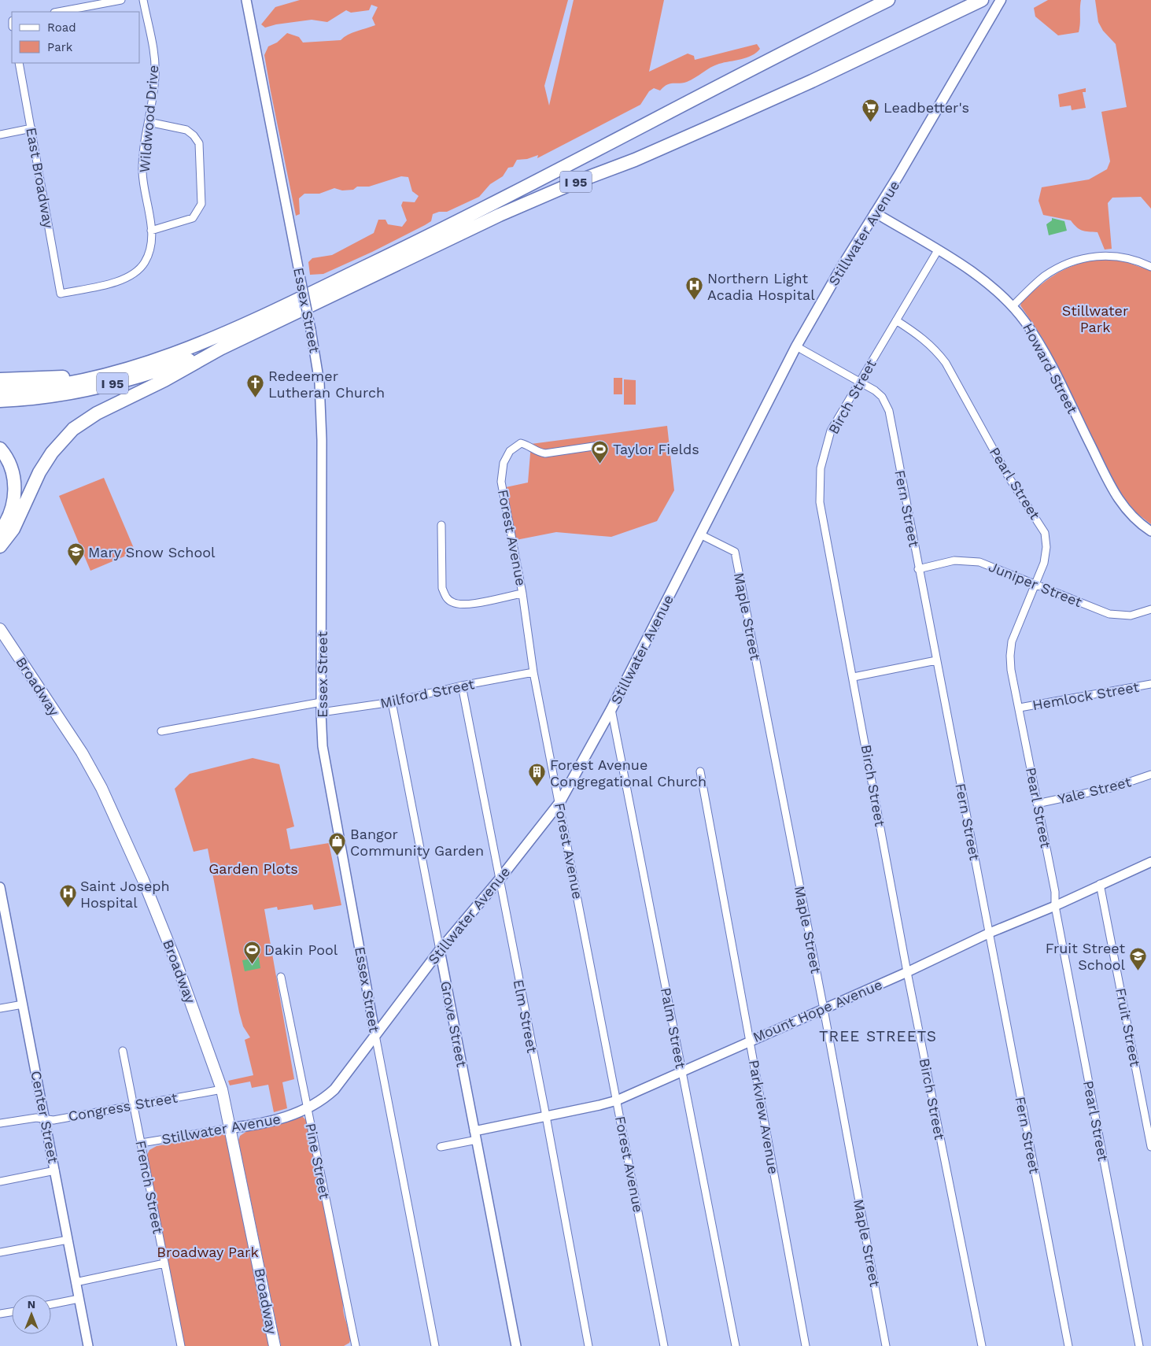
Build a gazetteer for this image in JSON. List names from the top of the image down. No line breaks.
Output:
{"streets":{"highway":["I 95"],"main road":["Stillwater Avenue","Broadway"],"street":["Wildwood Drive","East Broadway","Essex Street","Howard Street","Birch Street","Pearl Street","Fern Street","Forest Avenue","Juniper Street","Maple Street","Milford Street","Hemlock Street","Yale Street","Mount Hope Avenue","Elm Street","Grove Street","Fruit Street","Palm Street","Congress Street","Center Street","Parkview Avenue","Pine Street","French Street"]},"crossings":[["Wildwood Drive","East Broadway"],["Stillwater Avenue","Essex Street"],["Stillwater Avenue","Howard Street"],["Stillwater Avenue","Fern Street"],["Stillwater Avenue","Forest Avenue"],["Stillwater Avenue","Maple Street"],["Stillwater Avenue","Broadway"],["Stillwater Avenue","Elm Street"],["Stillwater Avenue","Grove Street"],["Stillwater Avenue","Palm Street"],["Stillwater Avenue","Pine Street"],["Stillwater Avenue","French Street"],["Essex Street","Milford Street"],["Howard Street","Birch Street"],["Birch Street","Pearl Street"],["Birch Street","Fern Street"],["Birch Street","Mount Hope Avenue"],["Pearl Street","Juniper Street"],["Pearl Street","Hemlock Street"],["Pearl Street","Yale Street"],["Pearl Street","Mount Hope Avenue"],["Fern Street","Juniper Street"],["Fern Street","Mount Hope Avenue"],["Forest Avenue","Milford Street"],["Forest Avenue","Mount Hope Avenue"],["Maple Street","Mount Hope Avenue"],["Broadway","Congress Street"],["Milford Street","Elm Street"],["Milford Street","Grove Street"],["Mount Hope Avenue","Elm Street"],["Mount Hope Avenue","Grove Street"],["Mount Hope Avenue","Fruit Street"],["Mount Hope Avenue","Palm Street"],["Mount Hope Avenue","Parkview Avenue"],["Congress Street","Center Street"],["Congress Street","French Street"]],"districts":["TREE STREETS"],"parks":["Stillwater Park","Garden Plots","Broadway Park"],"places":{"supermarket":["Leadbetter's"],"hospital":["Northern Light Acadia Hospital","Saint Joseph Hospital"],"church":["Redeemer Lutheran Church"],"sports":["Taylor Fields","Dakin Pool"],"school or university":["Mary Snow School","Fruit Street School"],"building":["Forest Avenue Congregational Church"],"shop":["Bangor Community Garden"]},"legend":["Road","Park"],"north":"top"}
